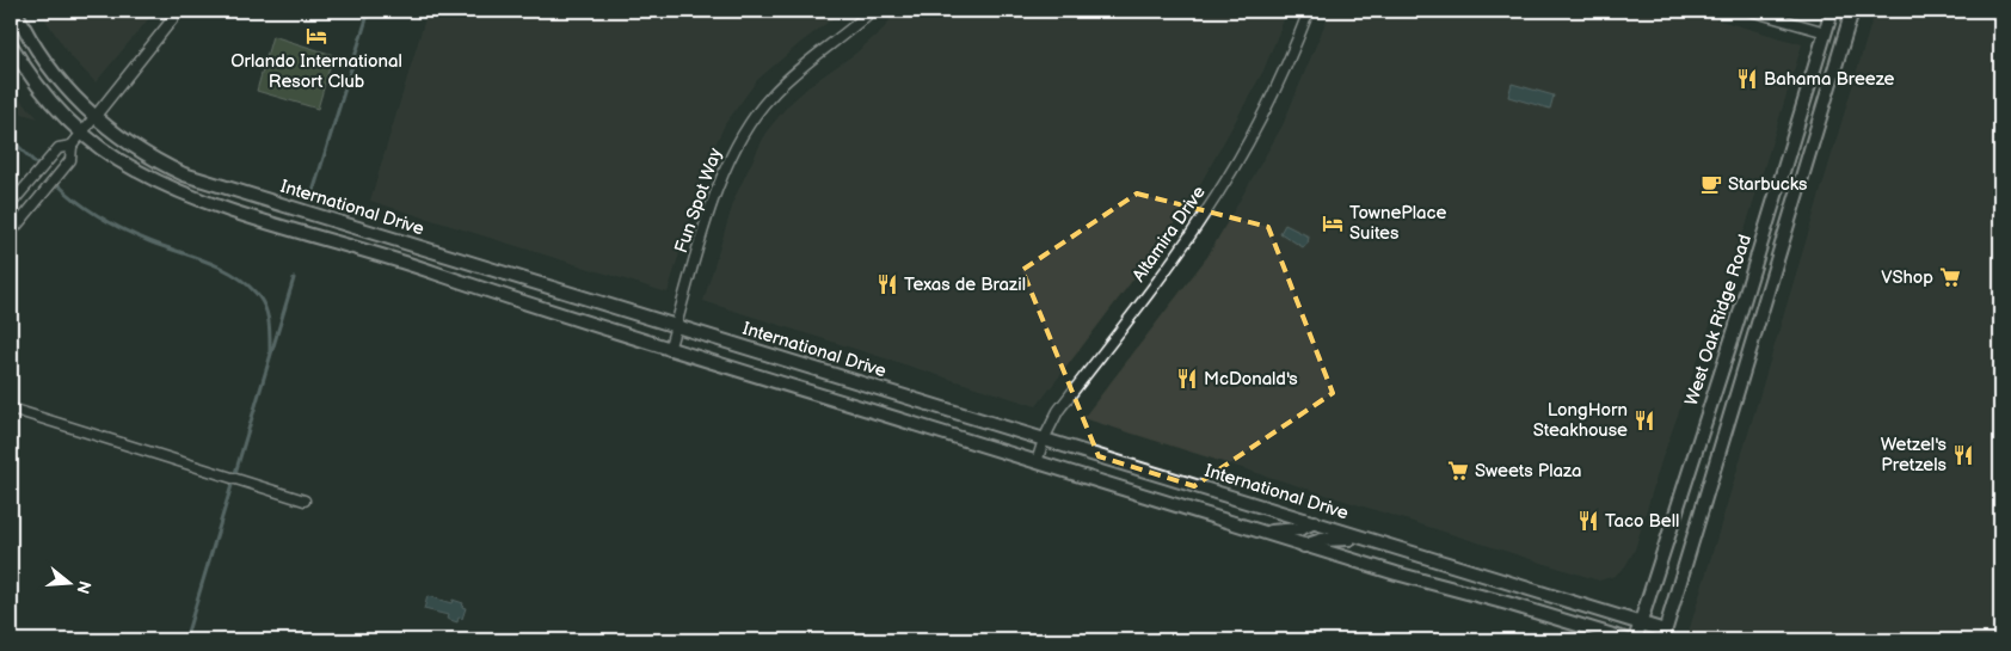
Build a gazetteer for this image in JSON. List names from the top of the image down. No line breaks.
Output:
{"streets":{"street":["Fun Spot Way","International Drive","Altamira Drive","West Oak Ridge Road"]},"crossings":[["Fun Spot Way","International Drive"],["International Drive","Altamira Drive"],["International Drive","West Oak Ridge Road"]],"places":{"hotel":["Orlando International Resort Club","TownePlace Suites"],"restaurant":["Bahama Breeze","Texas de Brazil","McDonald's","LongHorn Steakhouse","Wetzel's Pretzels","Taco Bell"],"cafe":["Starbucks"],"supermarket":["VShop","Sweets Plaza"]},"north":"right"}
